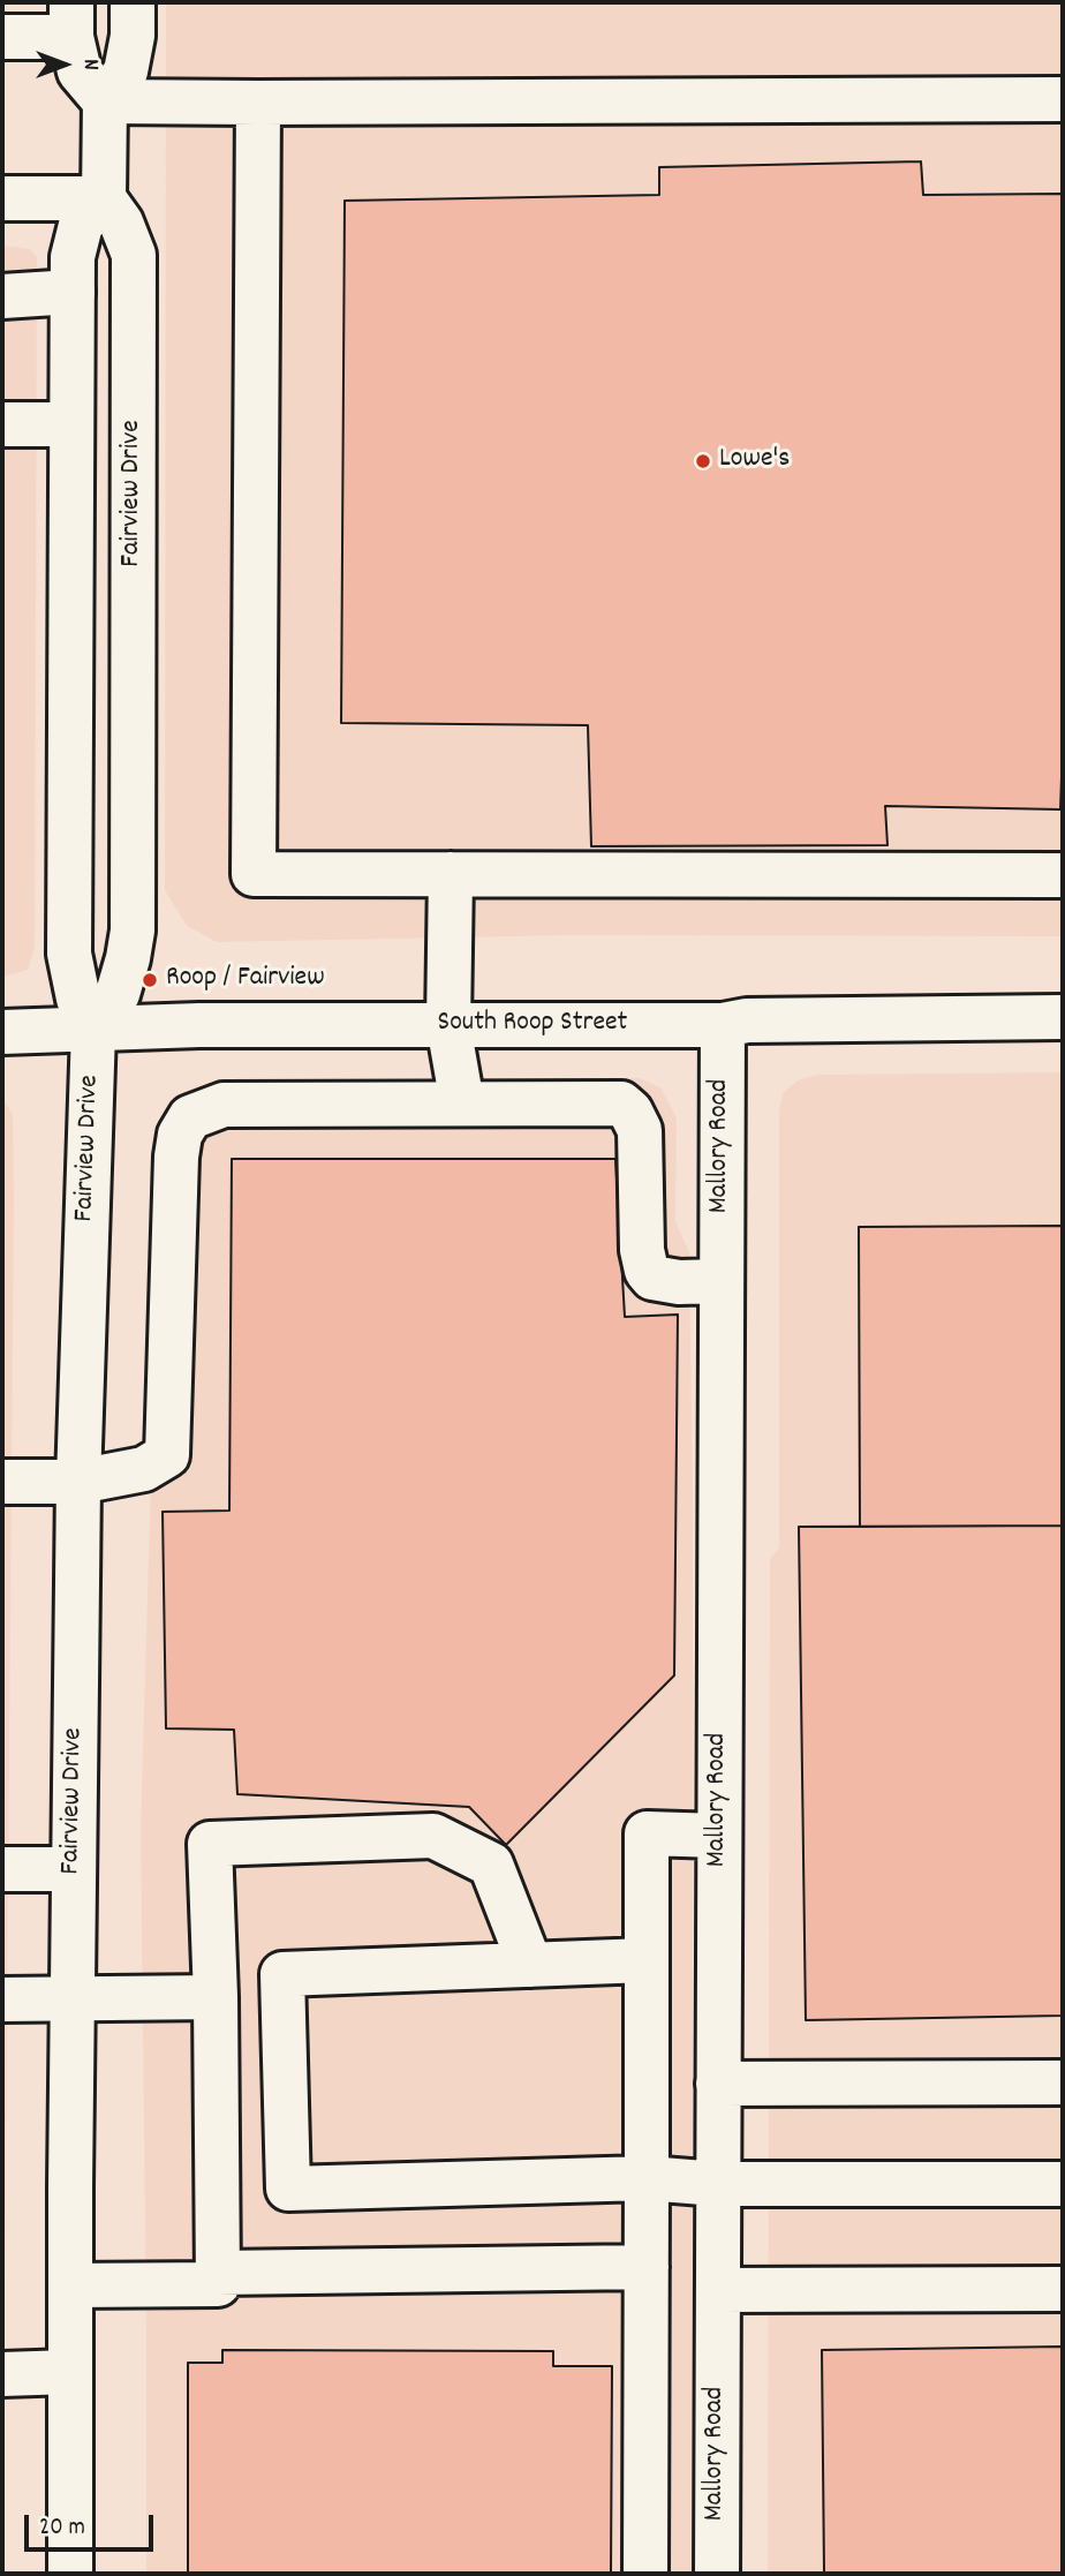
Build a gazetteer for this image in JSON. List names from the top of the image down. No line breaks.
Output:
{"streets":{"main road":["Fairview Drive","South Roop Street","Mallory Road"]},"crossings":[["Fairview Drive","South Roop Street"],["South Roop Street","Mallory Road"]],"places":["Lowe's","Roop / Fairview"],"scale_bar":"20 m","north":"right"}
